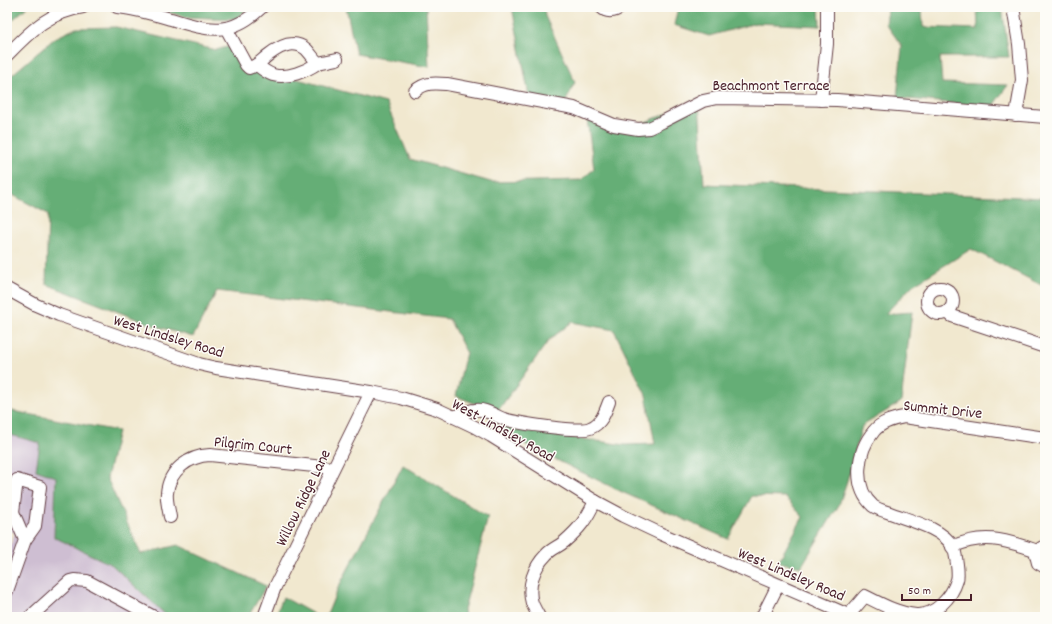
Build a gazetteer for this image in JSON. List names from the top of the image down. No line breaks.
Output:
{"streets":{"street":["Beachmont Terrace","West Lindsley Road","Summit Drive","Pilgrim Court","Willow Ridge Lane"]},"crossings":[["West Lindsley Road","Willow Ridge Lane"],["Pilgrim Court","Willow Ridge Lane"]],"scale_bar":"50 m"}
